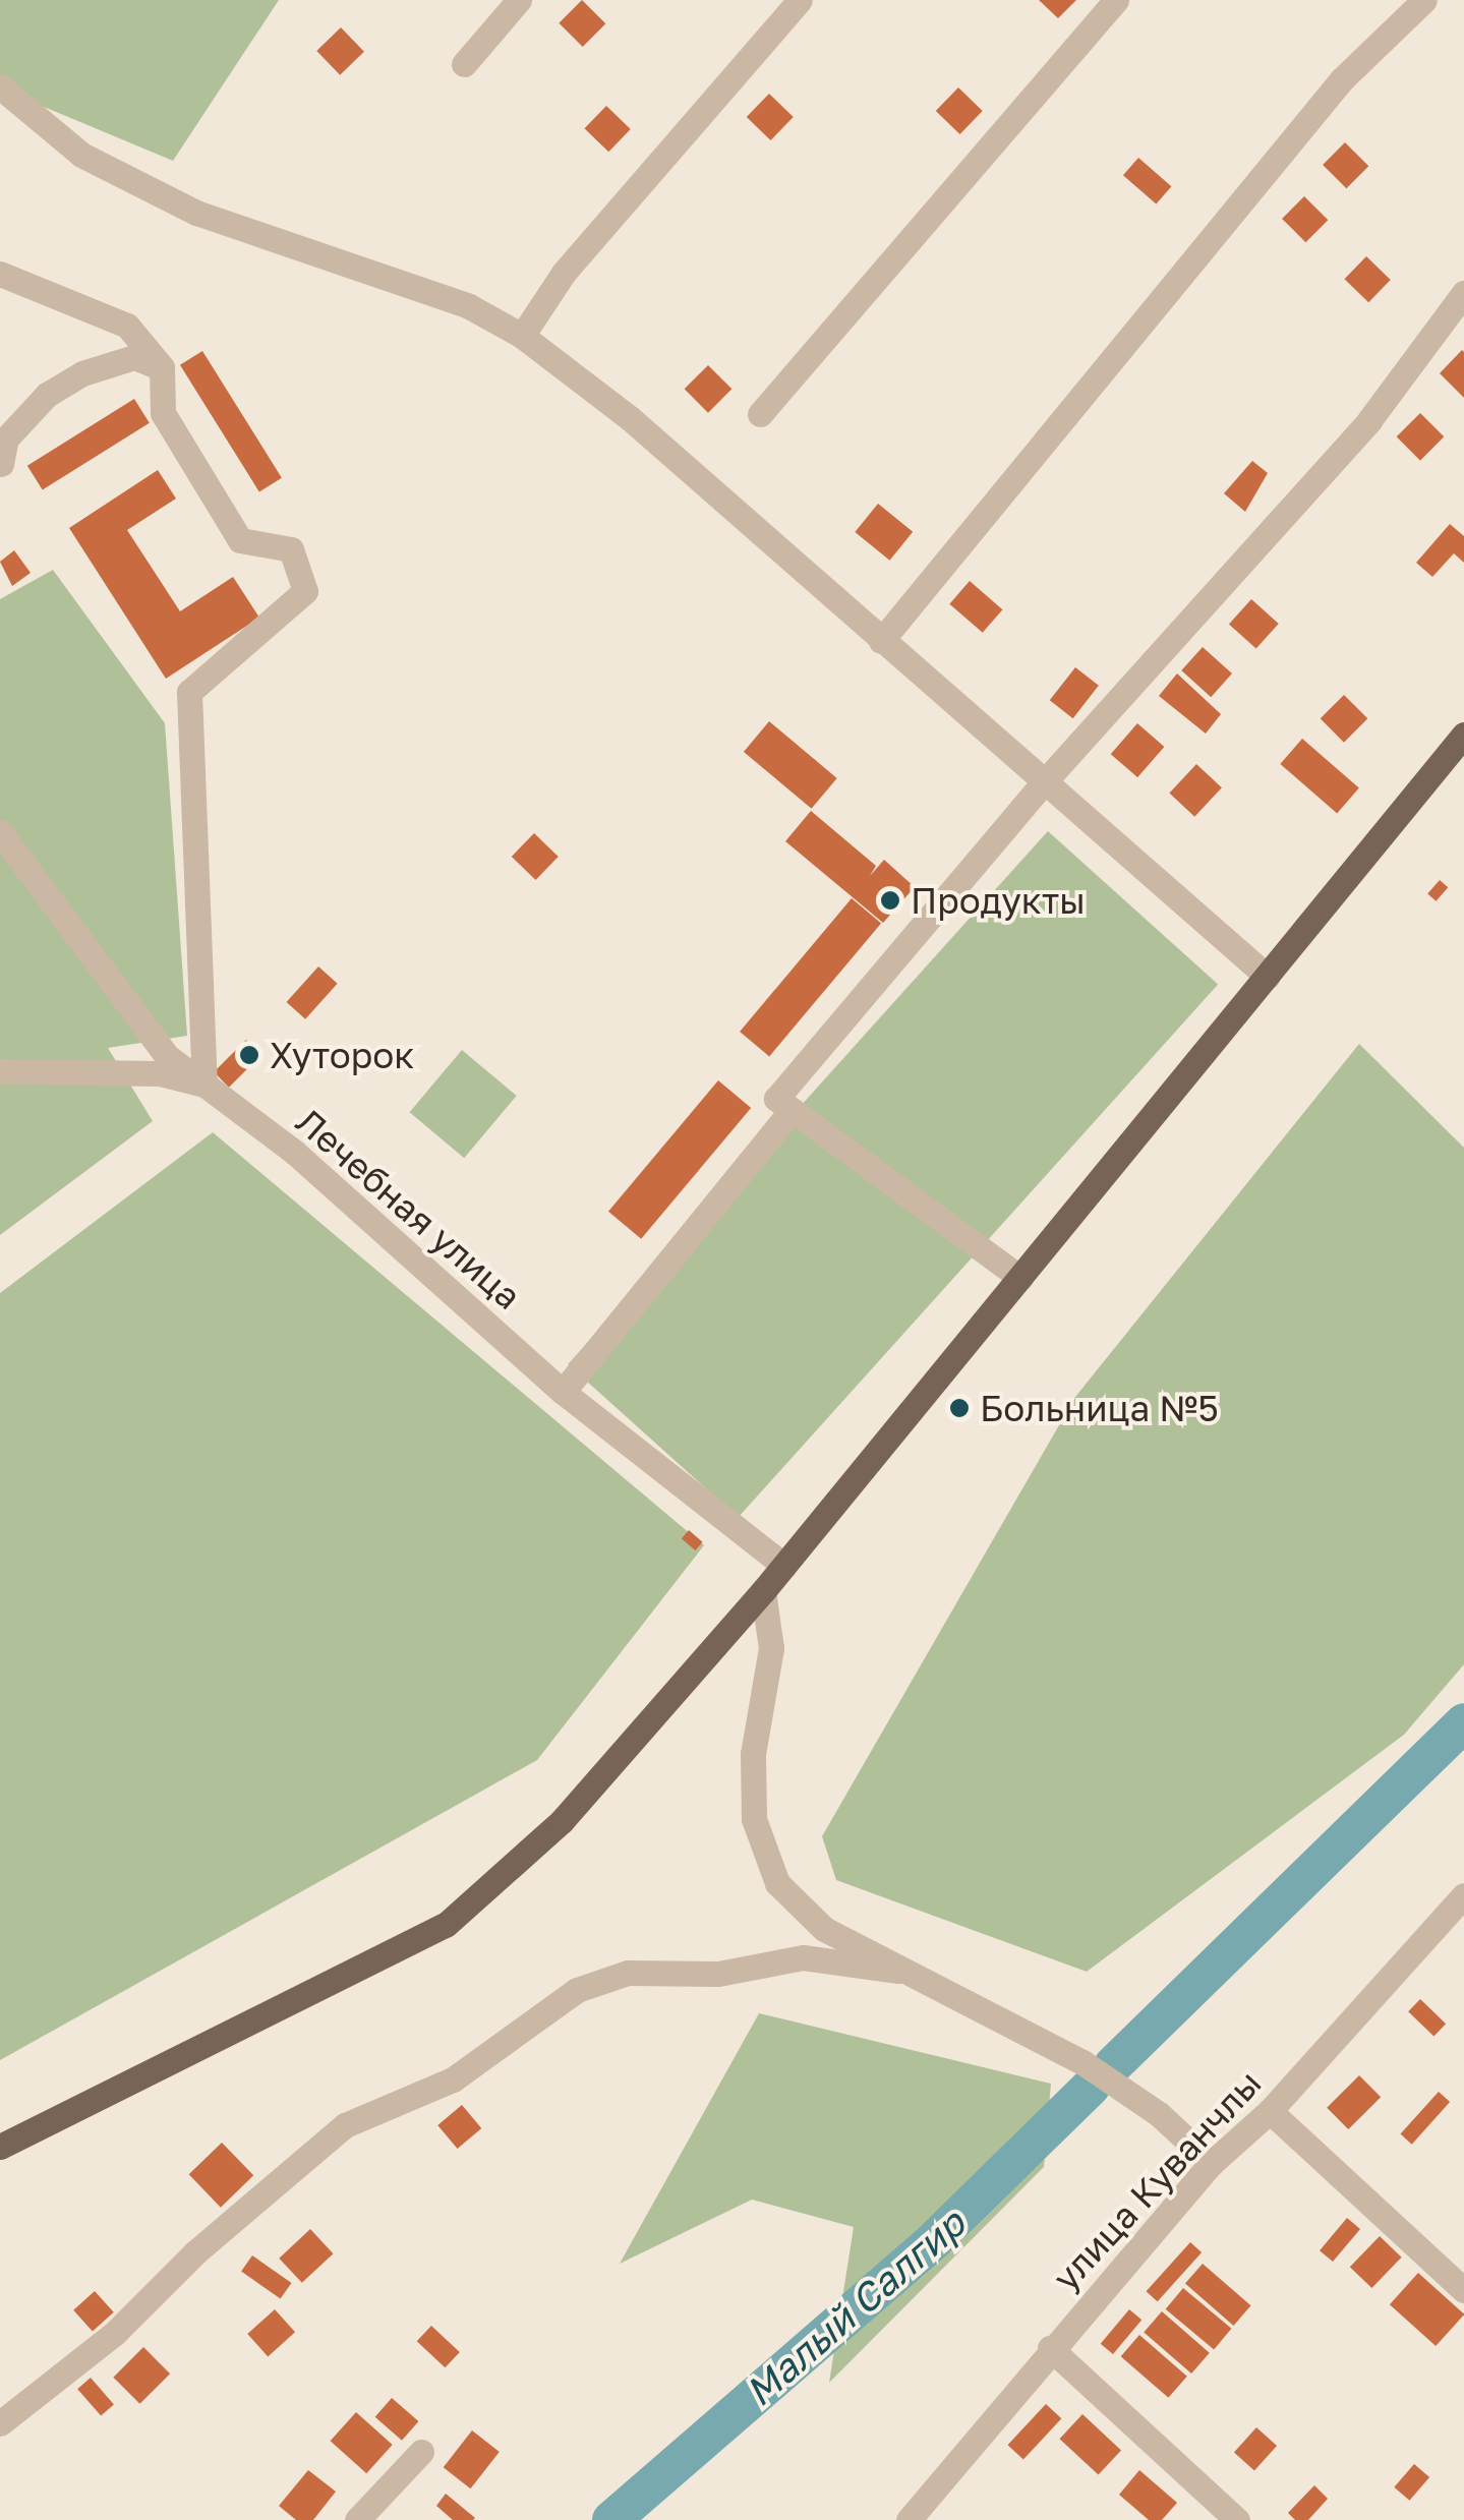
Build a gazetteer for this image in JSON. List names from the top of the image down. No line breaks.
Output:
{"streets":{"street":["Лечебная улица","улица Куванчлы"]},"water":["Малый Салгир"],"places":["Продукты","Хуторок","Больница №5"]}
